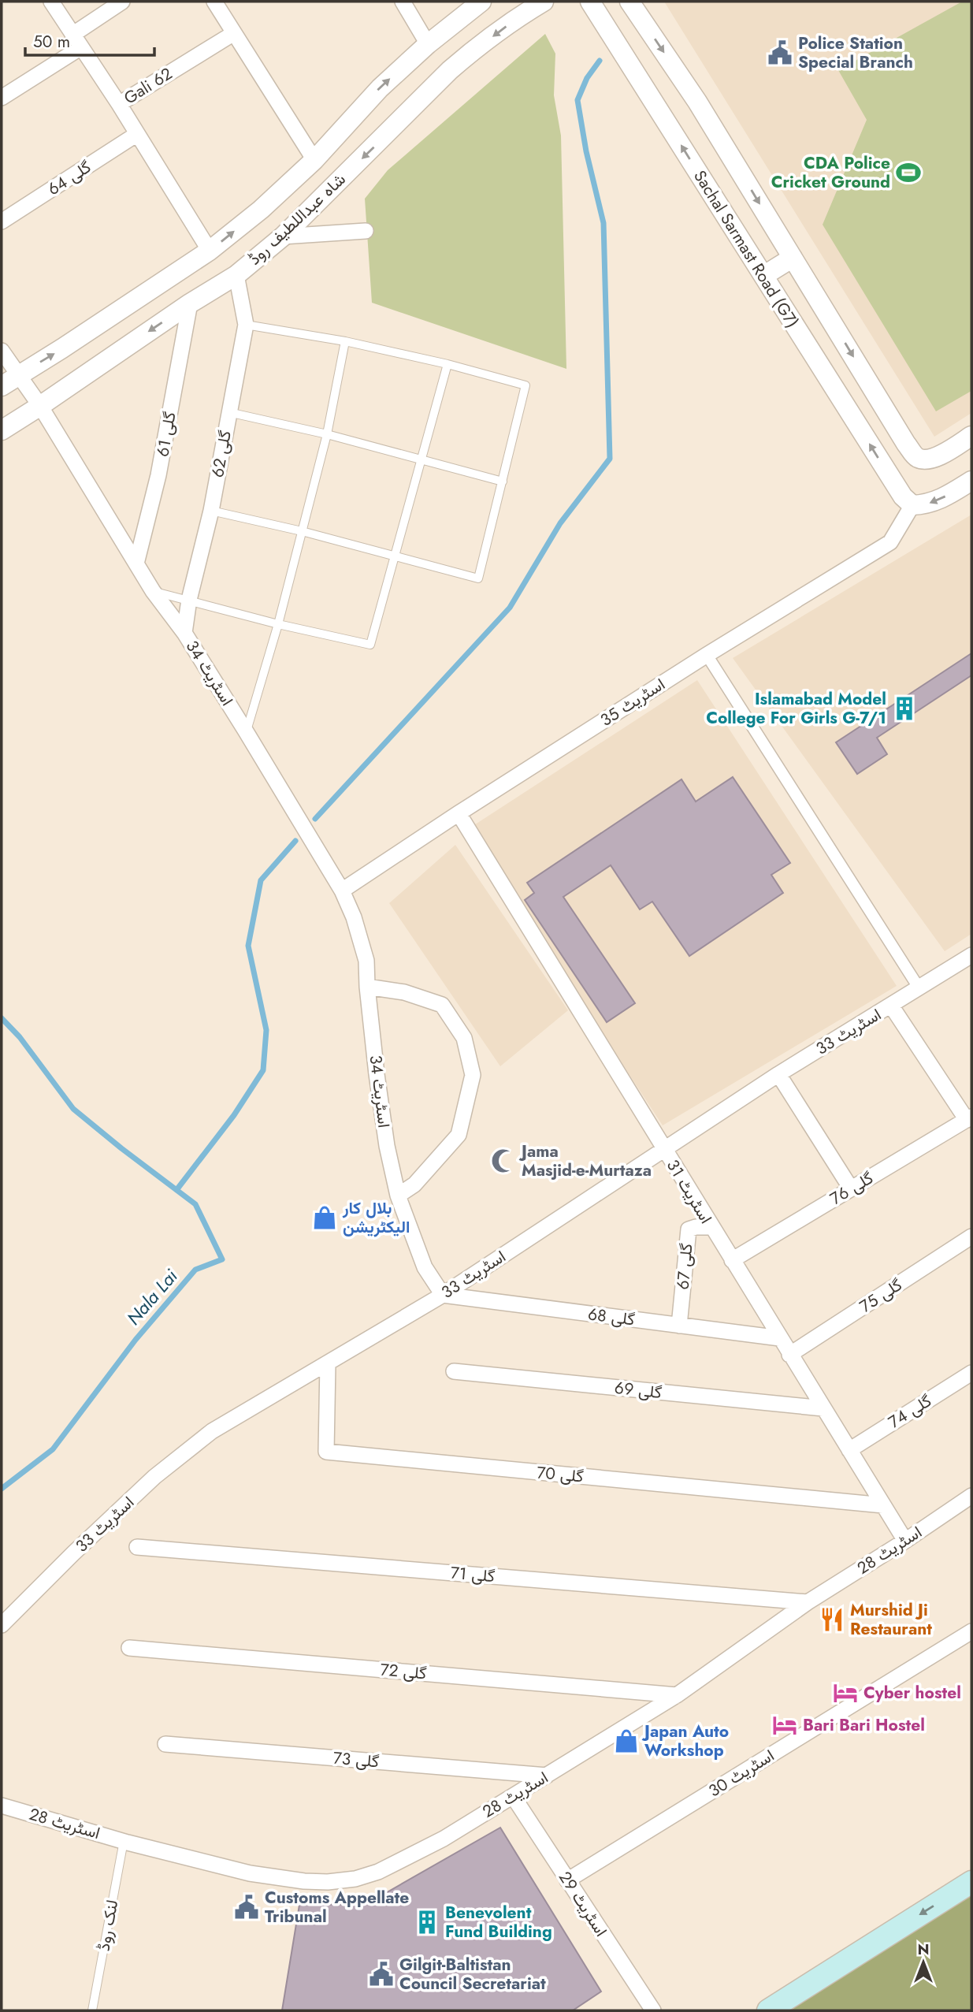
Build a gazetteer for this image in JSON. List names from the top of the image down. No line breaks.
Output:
{"streets":{"street":["Gali 62","گلی 64","شاہ عبداللطیف روڈ","Sachal Sarmast Road (G7)","گلی 61","گلی 62","اسٹریٹ 34","اسٹریٹ 35","اسٹریٹ 33","گلی 76","اسٹریٹ 31","گلی 67","گلی 75","گلی 68","گلی 69","گلی 74","گلی 70","اسٹریٹ 28","گلی 71","گلی 72","گلی 73","اسٹریٹ 30","اسٹریٹ 29"],"lane":["لنک روڈ"]},"crossings":[["شاہ عبداللطیف روڈ","گلی 61"],["شاہ عبداللطیف روڈ","گلی 62"],["شاہ عبداللطیف روڈ","اسٹریٹ 34"],["Sachal Sarmast Road (G7)","اسٹریٹ 35"],["گلی 61","اسٹریٹ 34"],["گلی 62","اسٹریٹ 34"],["اسٹریٹ 34","اسٹریٹ 35"],["اسٹریٹ 34","اسٹریٹ 33"],["اسٹریٹ 34","گلی 68"],["اسٹریٹ 35","اسٹریٹ 31"],["اسٹریٹ 33","اسٹریٹ 31"],["اسٹریٹ 33","گلی 68"],["اسٹریٹ 33","گلی 70"],["گلی 76","اسٹریٹ 31"],["اسٹریٹ 31","گلی 67"],["اسٹریٹ 31","گلی 75"],["اسٹریٹ 31","گلی 68"],["اسٹریٹ 31","گلی 69"],["اسٹریٹ 31","گلی 74"],["اسٹریٹ 31","گلی 70"],["اسٹریٹ 31","اسٹریٹ 28"],["گلی 67","گلی 68"],["اسٹریٹ 28","گلی 71"],["اسٹریٹ 28","گلی 72"],["اسٹریٹ 28","گلی 73"],["اسٹریٹ 28","اسٹریٹ 29"],["اسٹریٹ 28","لنک روڈ"],["اسٹریٹ 30","اسٹریٹ 29"]],"water":["Nala Lai"],"places":{"public building":["Police Station Special Branch","Customs Appellate Tribunal","Gilgit-Baltistan Council Secretariat"],"sports":["CDA Police Cricket Ground"],"building":["Islamabad Model College For Girls G-7/1","Benevolent Fund Building"],"mosque":["Jama Masjid-e-Murtaza"],"shop":["بلال کار الیکٹریشن","Japan Auto Workshop"],"restaurant":["Murshid Ji Restaurant"],"hotel":["Cyber hostel","Bari Bari Hostel"]},"scale_bar":"50 m","north":"top"}
